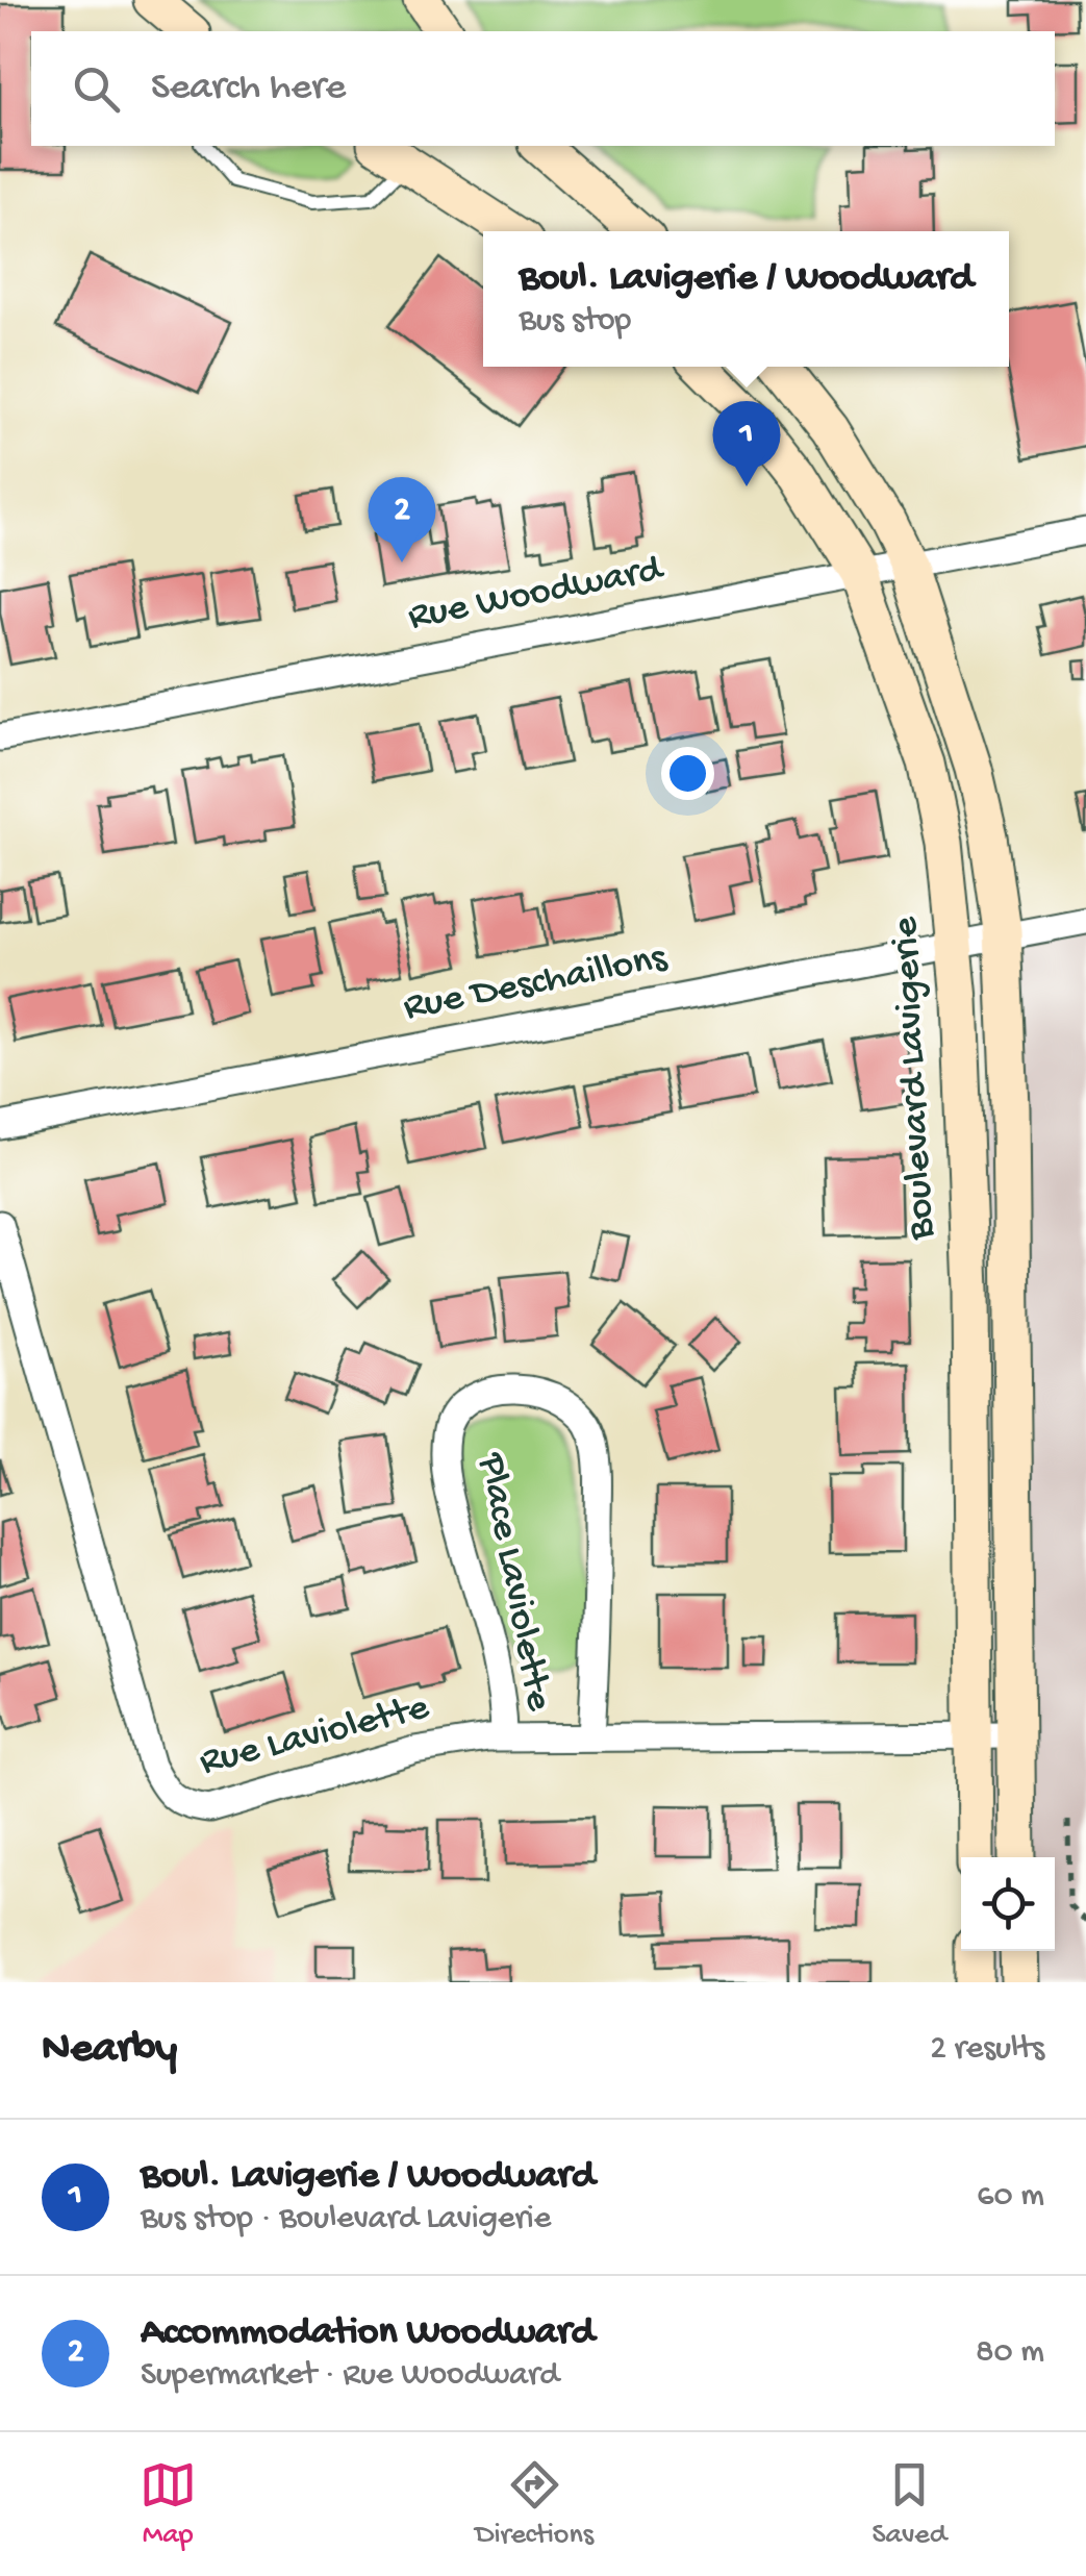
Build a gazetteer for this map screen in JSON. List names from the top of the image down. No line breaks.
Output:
{"streets":{"main road":["Boulevard Lavigerie"],"street":["Rue Woodward","Rue Deschaillons","Place Laviolette","Rue Laviolette"]},"crossings":[["Rue Woodward","Boulevard Lavigerie"],["Rue Deschaillons","Boulevard Lavigerie"],["Boulevard Lavigerie","Rue Laviolette"],["Place Laviolette","Rue Laviolette"]],"page":{"search":"Search here","popup":["Boul. Lavigerie / Woodward","Bus stop"],"pins":["1","2"],"heading":["Nearby","2 results"],"list":[{"mark":"1","name":"Boul. Lavigerie / Woodward","note":"Bus stop · Boulevard Lavigerie","value":"60 m"},{"mark":"2","name":"Accommodation Woodward","note":"Supermarket · Rue Woodward","value":"80 m"}],"nav":["Map","Directions","Saved"]}}
